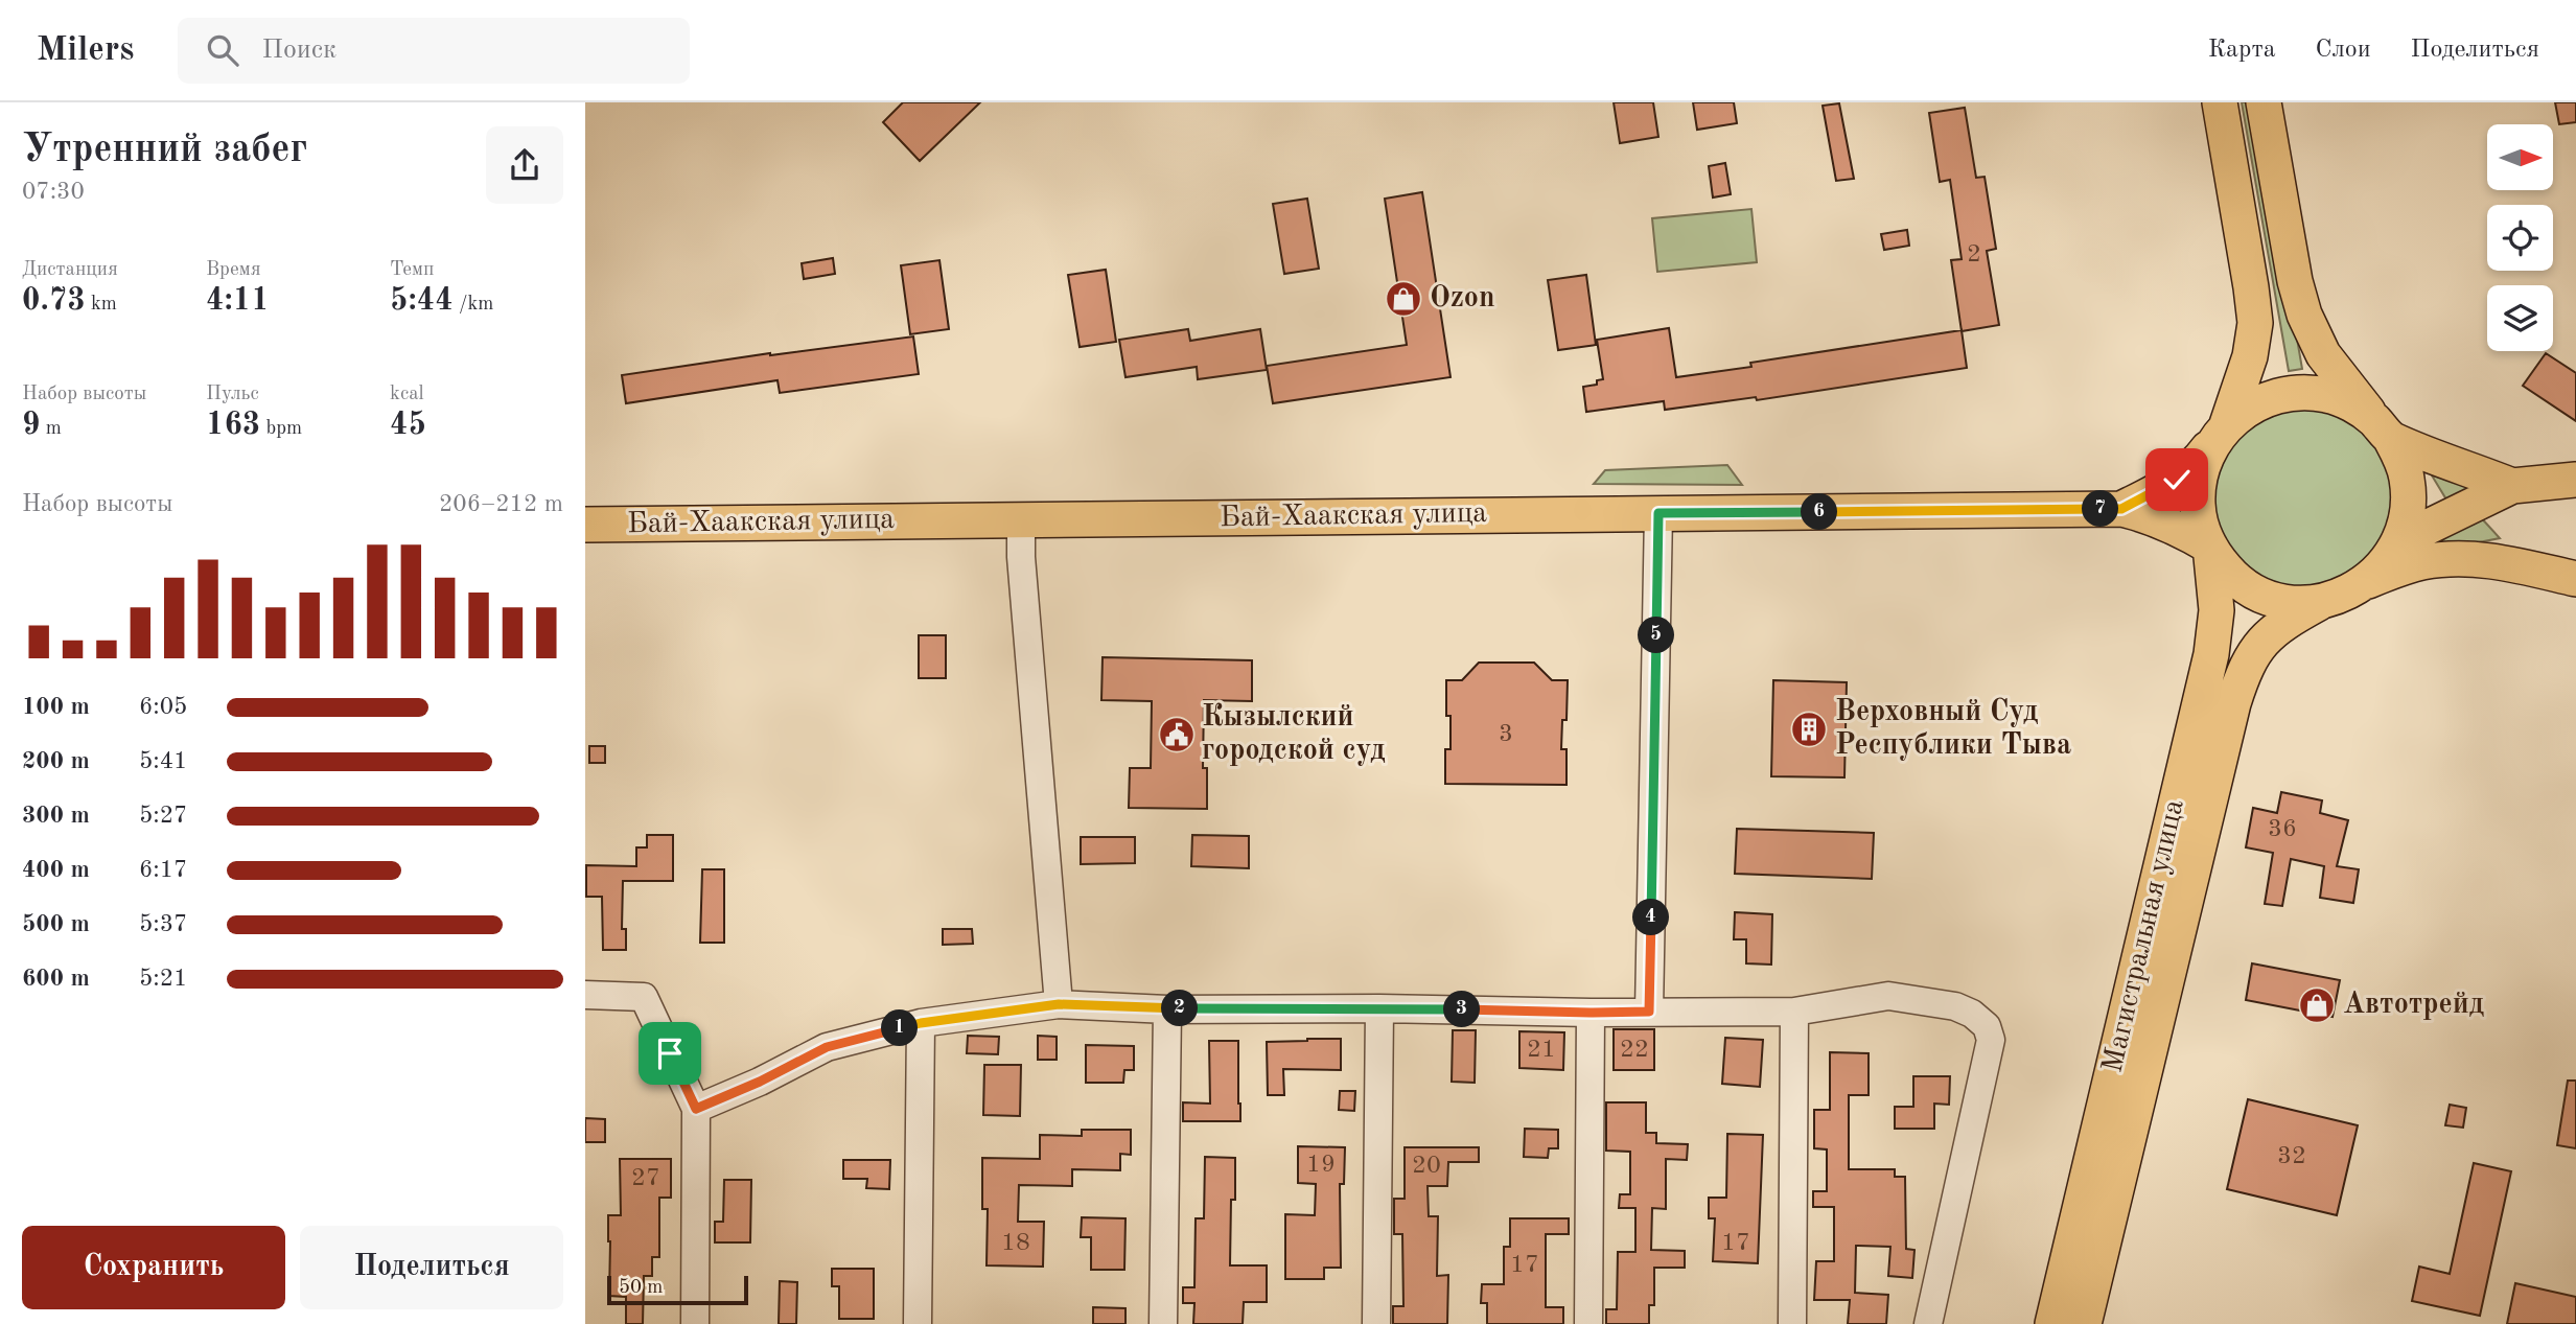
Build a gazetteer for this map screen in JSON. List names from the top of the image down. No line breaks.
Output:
{"streets":{"main road":["Бай-Хаакская улица","Магистральная улица"]},"crossings":[["Бай-Хаакская улица","Магистральная улица"]],"places":{"shop":["Ozon","Автотрейд"],"building":["Верховный Суд Республики Тыва"],"public building":["Кызылский городской суд"]},"house_numbers":["2","3","36","21","22","32","19","20","27","18","17","17"],"scale_bar":"50 m","north":"right","page":{"header":"Milers","search":"Поиск","nav":["Карта","Слои","Поделиться"],"heading":["Утренний забег","07:30"],"stats":[["Дистанция","0.73 km"],["Время","4:11"],["Темп","5:44 /km"],["Набор высоты","9 m"],["Пульс","163 bpm"],["kcal","45"]],"chart":["Набор высоты","206–212 m"],"pins":["7","6","5","4","2","3","1"],"list":[{"name":"100 m","note":"6:05"},{"name":"200 m","note":"5:41"},{"name":"300 m","note":"5:27"},{"name":"400 m","note":"6:17"},{"name":"500 m","note":"5:37"},{"name":"600 m","note":"5:21"}],"buttons":["Сохранить","Поделиться"],"scale":"50 m"}}
